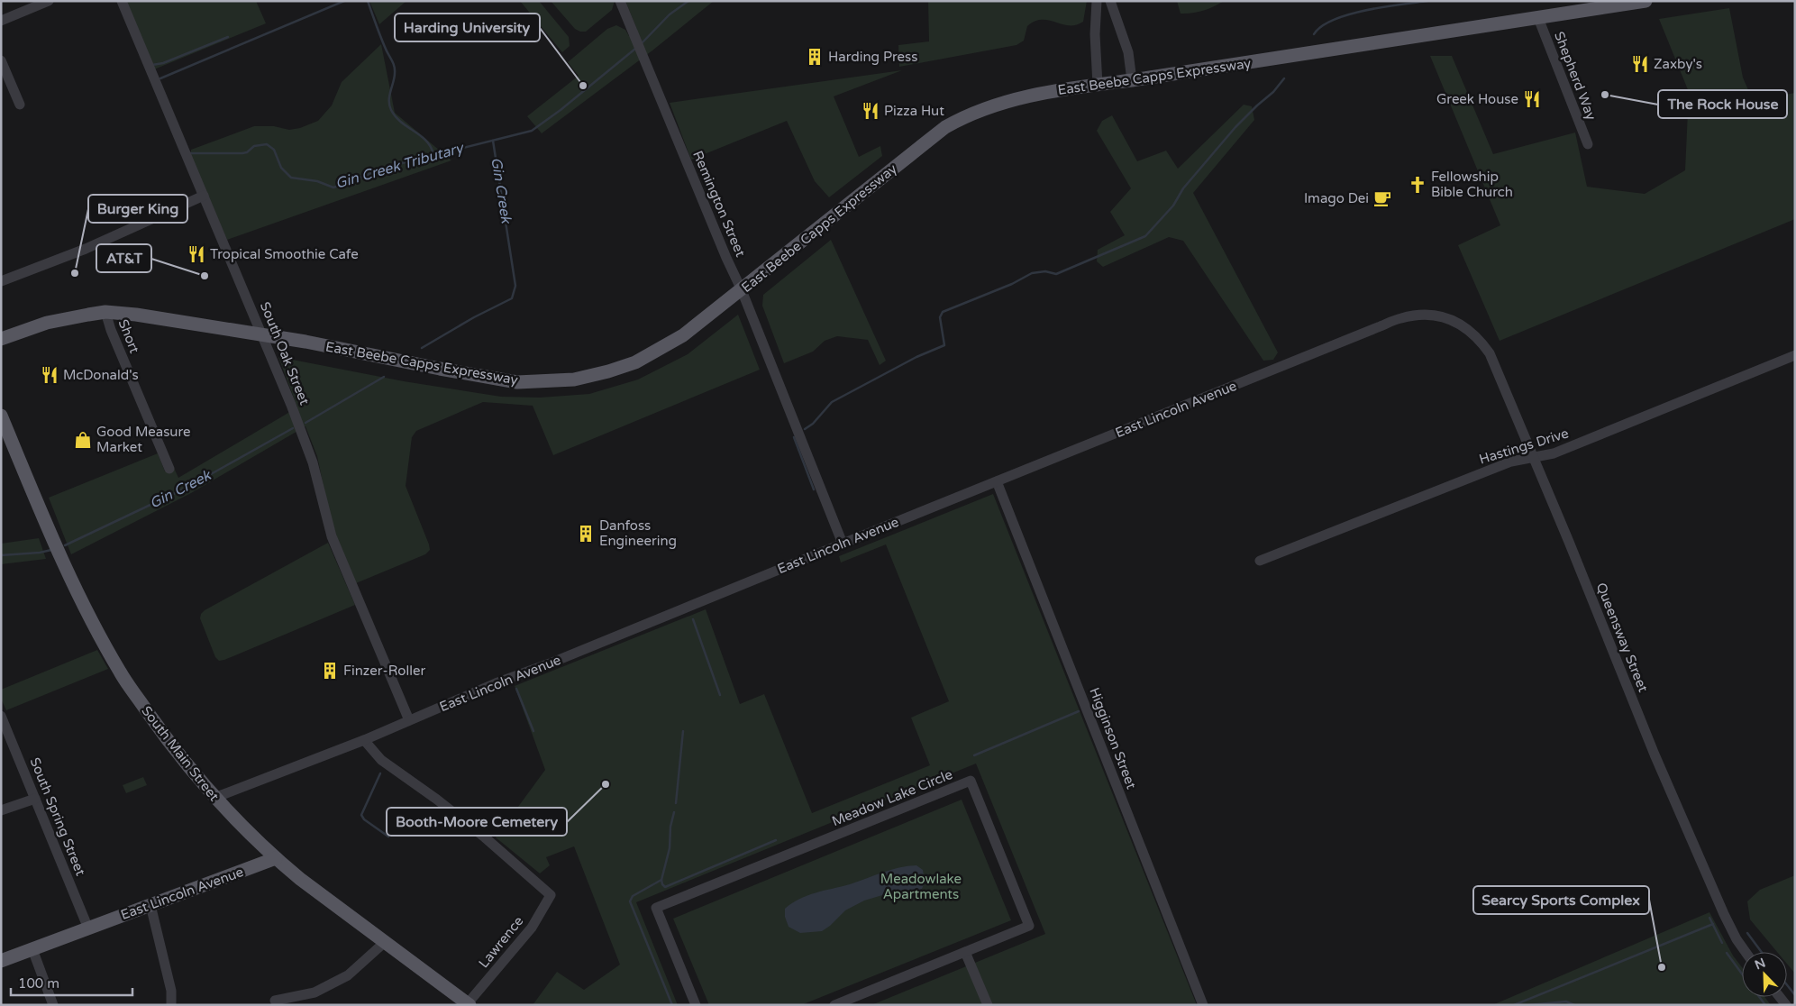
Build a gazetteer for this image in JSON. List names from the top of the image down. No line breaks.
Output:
{"streets":{"main road":["East Beebe Capps Expressway","East Lincoln Avenue","South Main Street"],"street":["Shepherd Way","Remington Street","Short","South Oak Street","Hastings Drive","Queensway Street","Higginson Street","Meadow Lake Circle","South Spring Street","Lawrence"]},"crossings":[["Shepherd Way","East Beebe Capps Expressway"],["East Beebe Capps Expressway","Remington Street"],["East Beebe Capps Expressway","Short"],["East Beebe Capps Expressway","South Oak Street"],["Remington Street","East Lincoln Avenue"],["South Oak Street","East Lincoln Avenue"],["East Lincoln Avenue","Queensway Street"],["East Lincoln Avenue","Higginson Street"],["East Lincoln Avenue","South Main Street"],["East Lincoln Avenue","South Spring Street"],["East Lincoln Avenue","Lawrence"],["Hastings Drive","Queensway Street"],["South Main Street","Lawrence"]],"water":["Gin Creek Tributary","Gin Creek"],"parks":["Meadowlake Apartments"],"places":{"building":["Harding Press","Danfoss Engineering","Finzer-Roller"],"restaurant":["Zaxby's","Greek House","Pizza Hut","Tropical Smoothie Cafe","McDonald's"],"other":["Harding University","The Rock House","Burger King","AT&T","Booth-Moore Cemetery","Searcy Sports Complex"],"church":["Fellowship Bible Church"],"cafe":["Imago Dei"],"shop":["Good Measure Market"]},"scale_bar":"100 m","north":"top left"}
